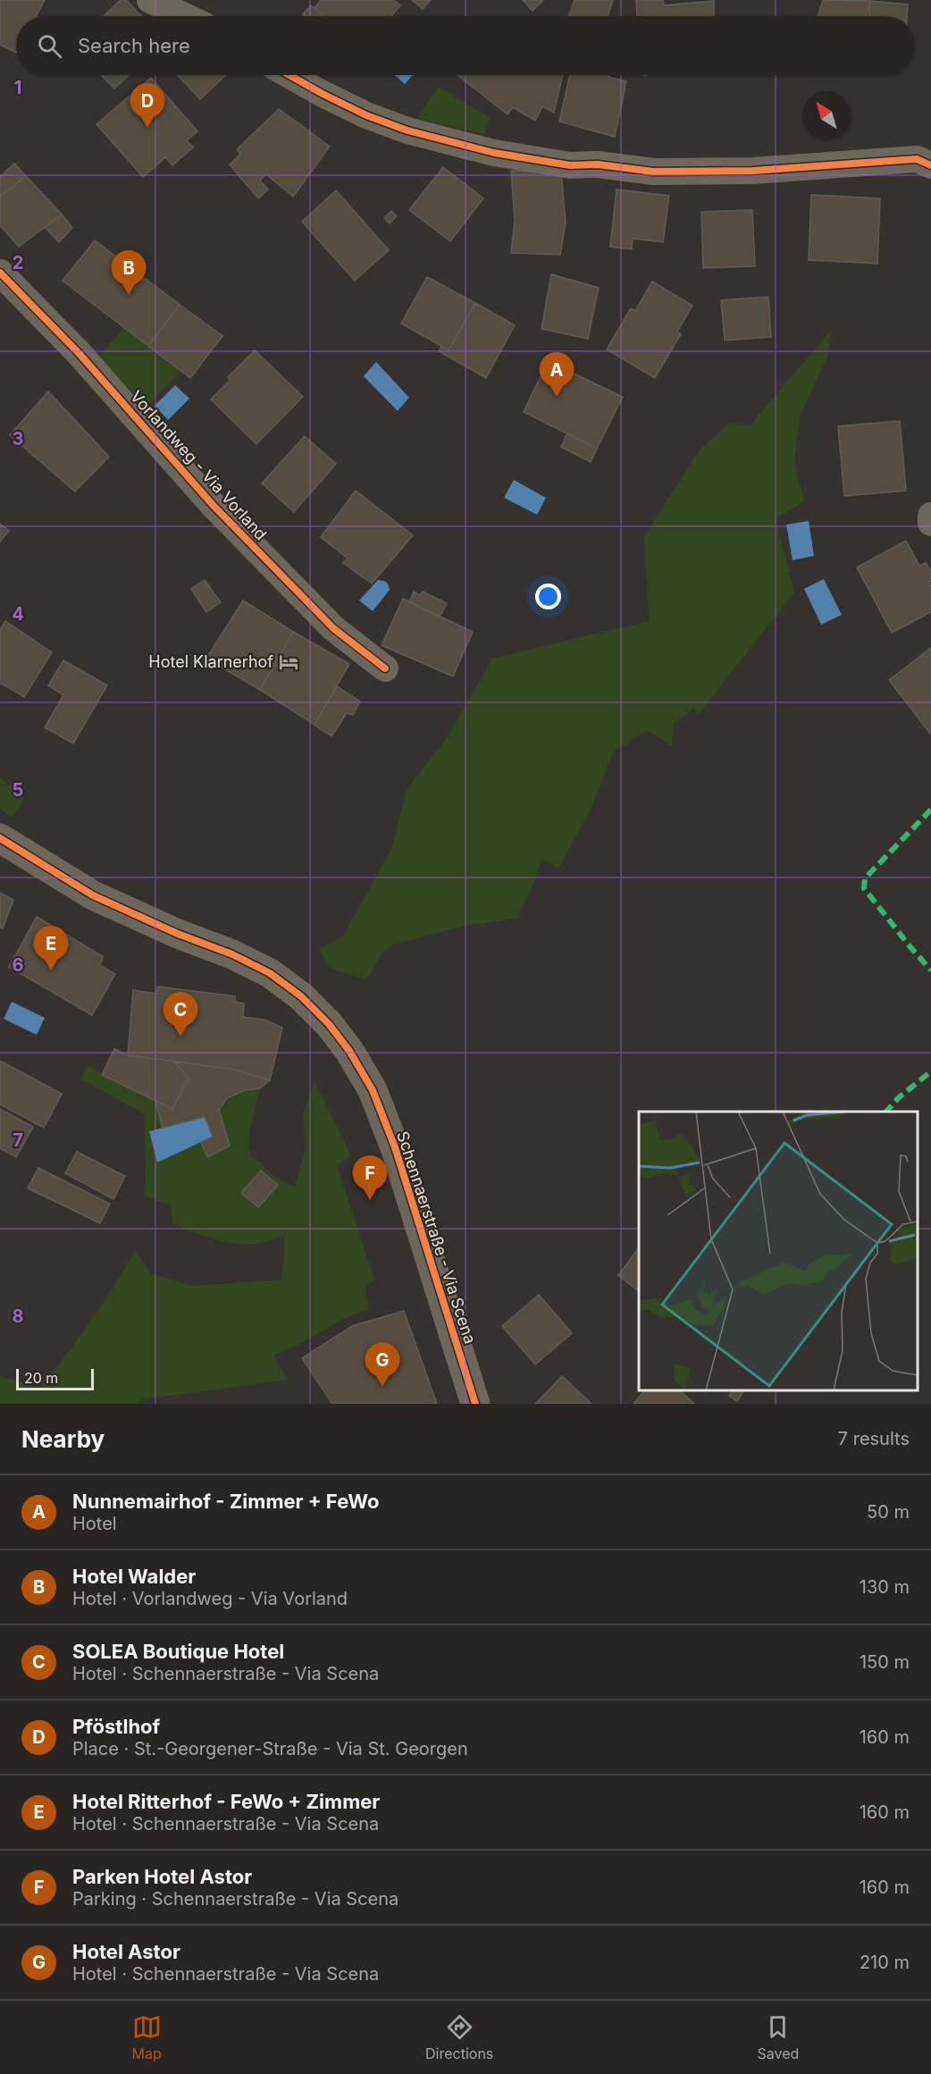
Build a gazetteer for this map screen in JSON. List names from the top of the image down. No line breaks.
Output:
{"streets":{"street":["Vorlandweg - Via Vorland","Schennaerstraße - Via Scena"]},"places":{"hotel":["Hotel Klarnerhof"]},"scale_bar":"20 m","north":"top left","page":{"search":"Search here","pins":["D","B","A","E","C","F","G"],"scale":"20 m","heading":["Nearby","7 results"],"list":[{"mark":"A","name":"Nunnemairhof - Zimmer + FeWo","note":"Hotel","value":"50 m"},{"mark":"B","name":"Hotel Walder","note":"Hotel · Vorlandweg - Via Vorland","value":"130 m"},{"mark":"C","name":"SOLEA Boutique Hotel","note":"Hotel · Schennaerstraße - Via Scena","value":"150 m"},{"mark":"D","name":"Pföstlhof","note":"Place · St.-Georgener-Straße - Via St. Georgen","value":"160 m"},{"mark":"E","name":"Hotel Ritterhof - FeWo + Zimmer","note":"Hotel · Schennaerstraße - Via Scena","value":"160 m"},{"mark":"F","name":"Parken Hotel Astor","note":"Parking · Schennaerstraße - Via Scena","value":"160 m"},{"mark":"G","name":"Hotel Astor","note":"Hotel · Schennaerstraße - Via Scena","value":"210 m"}],"nav":["Map","Directions","Saved"]},"grid":{"rows":["1","2","3","4","5","6","7","8"]}}
